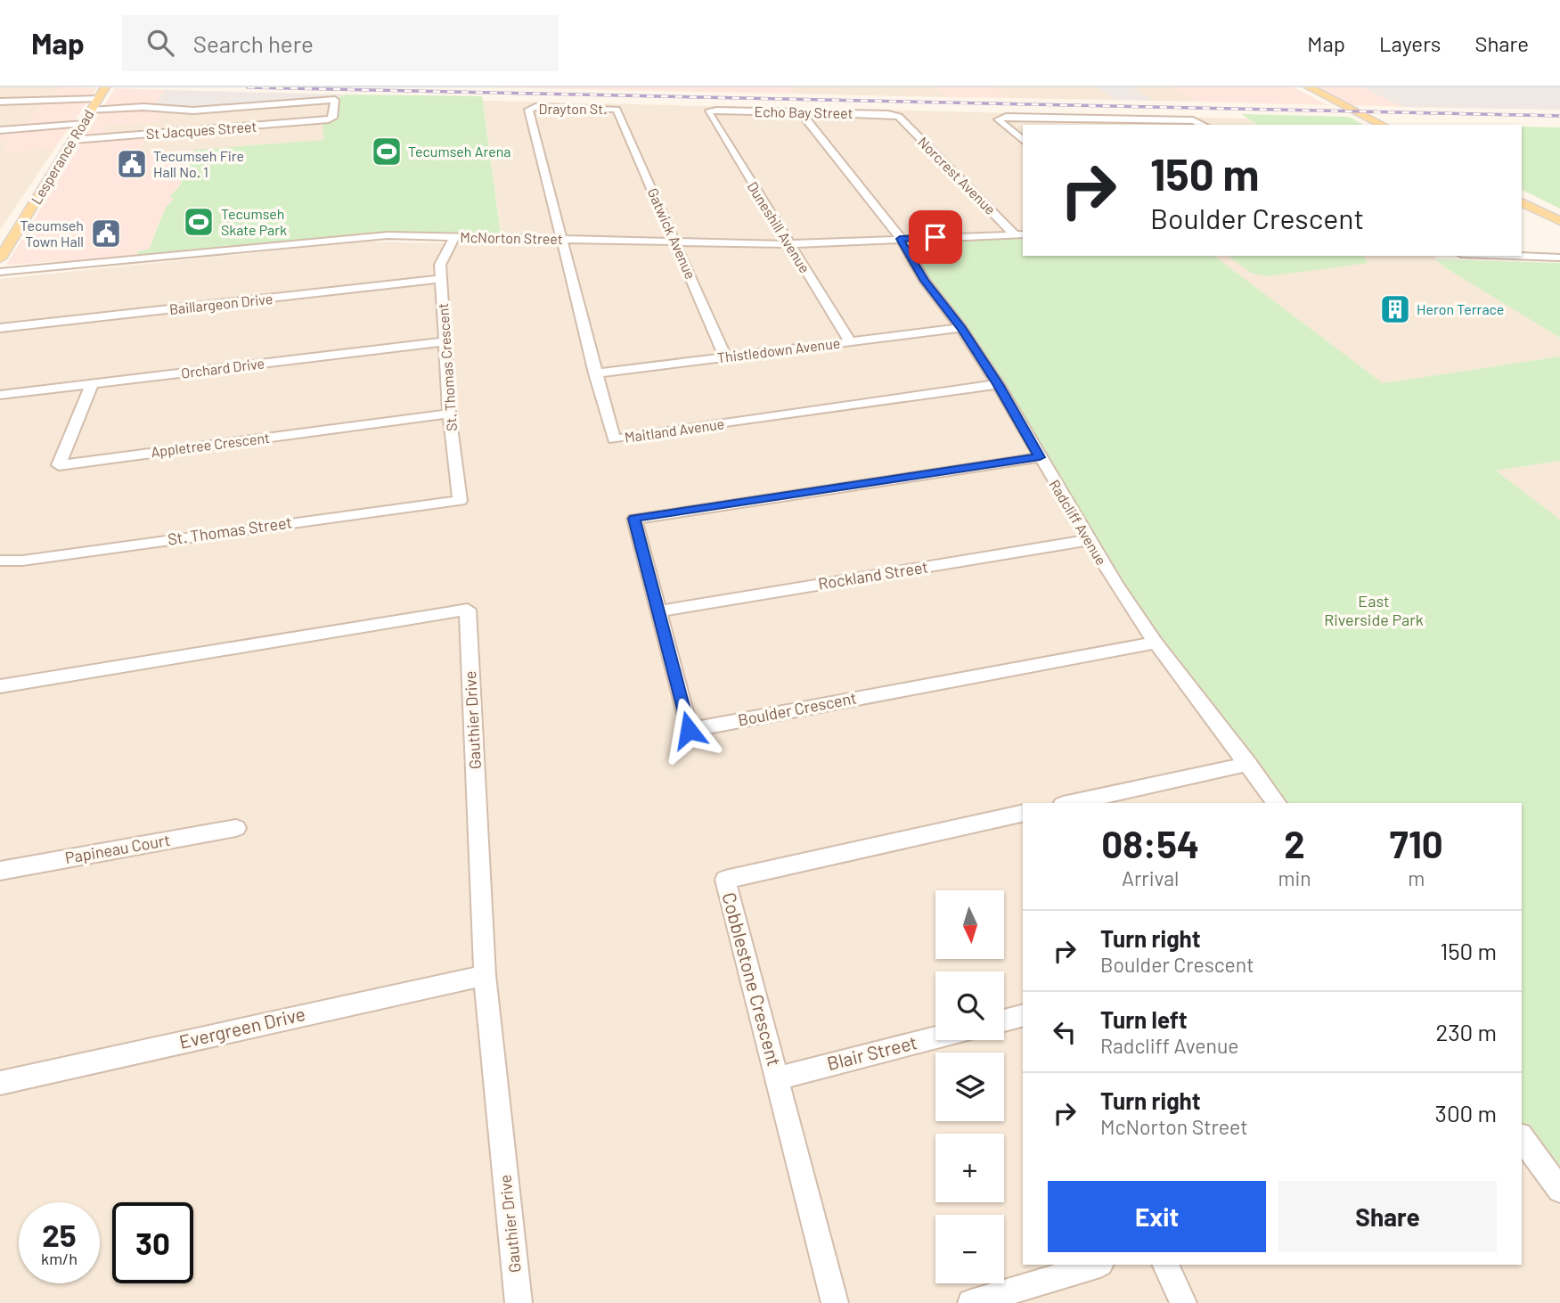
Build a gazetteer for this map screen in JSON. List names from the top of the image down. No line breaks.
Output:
{"streets":{"main road":["Lesperance Road"],"street":["Drayton St.","Echo Bay Street","St Jacques Street","Norcrest Avenue","Duneshill Avenue","Gatwick Avenue","McNorton Street","Baillargeon Drive","Thistledown Avenue","St. Thomas Crescent","Orchard Drive","Maitland Avenue","Appletree Crescent","Radcliff Avenue","St. Thomas Street","Rockland Street","Boulder Crescent","Gauthier Drive","Papineau Court","Cobblestone Crescent","Evergreen Drive","Blair Street"]},"crossings":[["Drayton St.","Gatwick Avenue"],["Drayton St.","Maitland Avenue"],["Echo Bay Street","Norcrest Avenue"],["Echo Bay Street","Duneshill Avenue"],["Echo Bay Street","Radcliff Avenue"],["St Jacques Street","Lesperance Road"],["Norcrest Avenue","McNorton Street"],["Duneshill Avenue","McNorton Street"],["Duneshill Avenue","Thistledown Avenue"],["Gatwick Avenue","McNorton Street"],["Gatwick Avenue","Thistledown Avenue"],["McNorton Street","St. Thomas Crescent"],["McNorton Street","Maitland Avenue"],["McNorton Street","Radcliff Avenue"],["Baillargeon Drive","St. Thomas Crescent"],["Thistledown Avenue","Maitland Avenue"],["Thistledown Avenue","Radcliff Avenue"],["St. Thomas Crescent","Orchard Drive"],["St. Thomas Crescent","Appletree Crescent"],["St. Thomas Crescent","St. Thomas Street"],["Orchard Drive","Appletree Crescent"],["Maitland Avenue","Radcliff Avenue"],["Radcliff Avenue","Rockland Street"],["Radcliff Avenue","Boulder Crescent"],["Rockland Street","Boulder Crescent"],["Gauthier Drive","Evergreen Drive"],["Cobblestone Crescent","Blair Street"]],"parks":["East Riverside Park"],"places":{"sports":["Tecumseh Arena","Tecumseh Skate Park"],"public building":["Tecumseh Fire Hall No. 1","Tecumseh Town Hall"],"building":["Heron Terrace"]},"north":"bottom","page":{"header":"Map","search":"Search here","nav":["Map","Layers","Share"],"turn":["150 m","Boulder Crescent"],"eta":["08:54","Arrival","2","min","710","m"],"map_buttons":["+","−"],"list":[{"name":"Turn right","note":"Boulder Crescent","value":"150 m"},{"name":"Turn left","note":"Radcliff Avenue","value":"230 m"},{"name":"Turn right","note":"McNorton Street","value":"300 m"}],"buttons":["Exit","Share"],"speed":"25 km/h","limit":"30"}}
